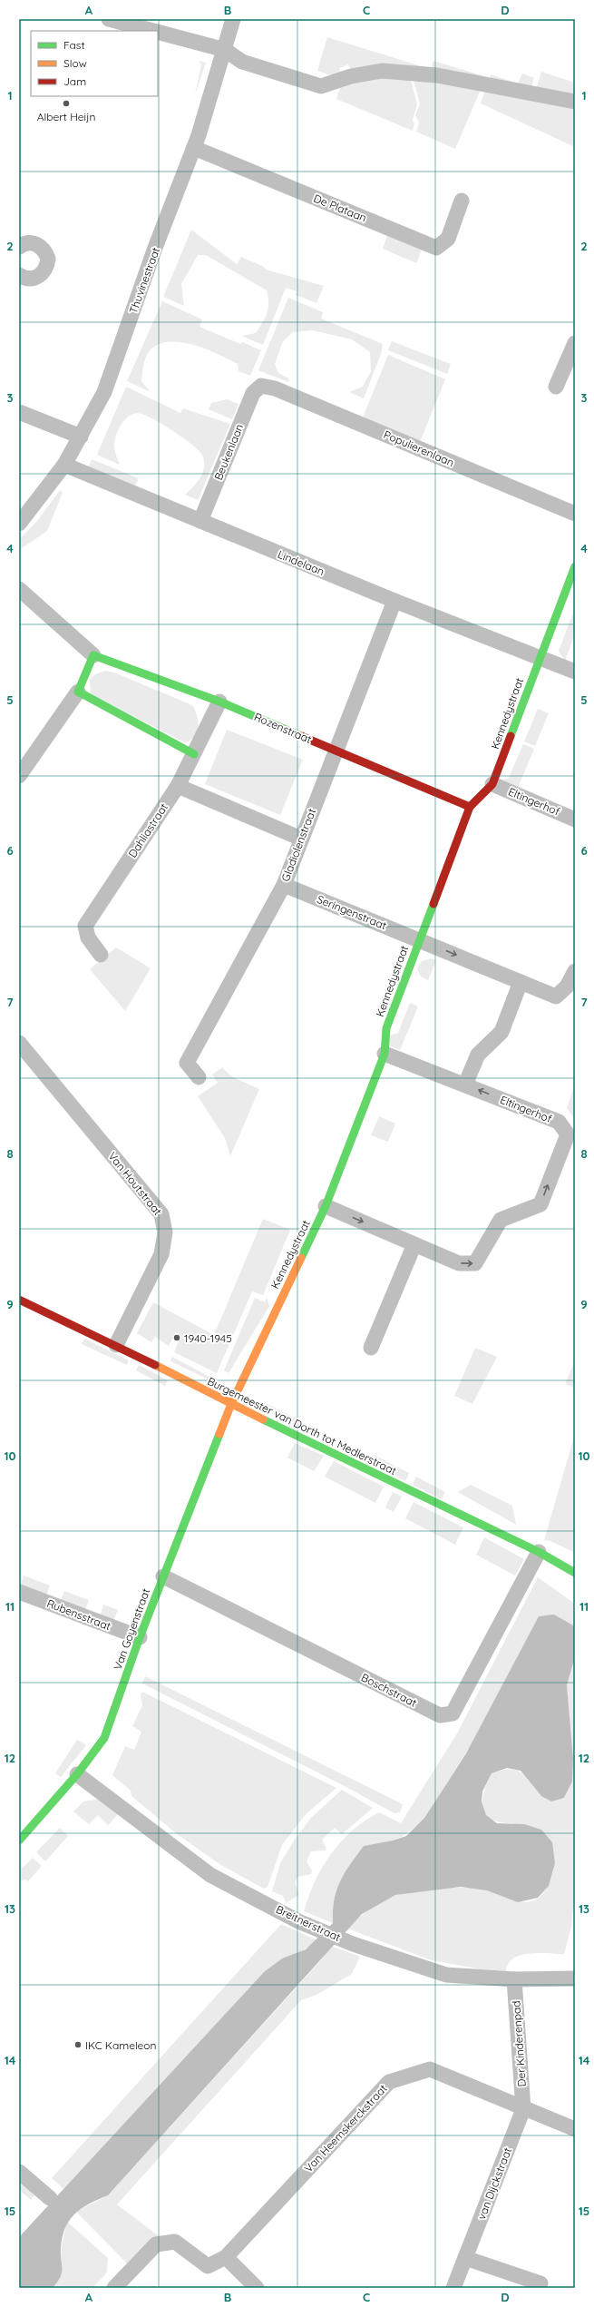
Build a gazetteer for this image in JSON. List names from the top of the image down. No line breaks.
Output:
{"streets":{"street":["De Plataan","Thuvinestraat","Populierenlaan","Beukenlaan","Lindelaan","Kennedystraat","Rozenstraat","Eltingerhof","Dahliastraat","Gladiolenstraat","Seringenstraat","Van Houtstraat","Burgemeester van Dorth tot Medlerstraat","Rubensstraat","Van Goyenstraat","Boschstraat","Breitnerstraat","Der Kinderenpad","Van Heemskerckstraat","van Dijckstraat"]},"crossings":[["De Plataan","Thuvinestraat"],["Thuvinestraat","Lindelaan"],["Populierenlaan","Beukenlaan"],["Beukenlaan","Lindelaan"],["Lindelaan","Kennedystraat"],["Lindelaan","Gladiolenstraat"],["Kennedystraat","Rozenstraat"],["Kennedystraat","Eltingerhof"],["Kennedystraat","Seringenstraat"],["Kennedystraat","Burgemeester van Dorth tot Medlerstraat"],["Kennedystraat","Van Goyenstraat"],["Rozenstraat","Dahliastraat"],["Rozenstraat","Gladiolenstraat"],["Gladiolenstraat","Seringenstraat"],["Van Houtstraat","Burgemeester van Dorth tot Medlerstraat"],["Burgemeester van Dorth tot Medlerstraat","Van Goyenstraat"],["Burgemeester van Dorth tot Medlerstraat","Boschstraat"],["Rubensstraat","Van Goyenstraat"],["Van Goyenstraat","Boschstraat"],["Van Goyenstraat","Breitnerstraat"],["Breitnerstraat","Der Kinderenpad"],["Der Kinderenpad","Van Heemskerckstraat"],["Der Kinderenpad","van Dijckstraat"],["Van Heemskerckstraat","van Dijckstraat"]],"places":["Albert Heijn","1940-1945","IKC Kameleon"],"legend":["Fast","Slow","Jam"],"grid":{"columns":["A","B","C","D"],"rows":["1","2","3","4","5","6","7","8","9","10","11","12","13","14","15"]}}
